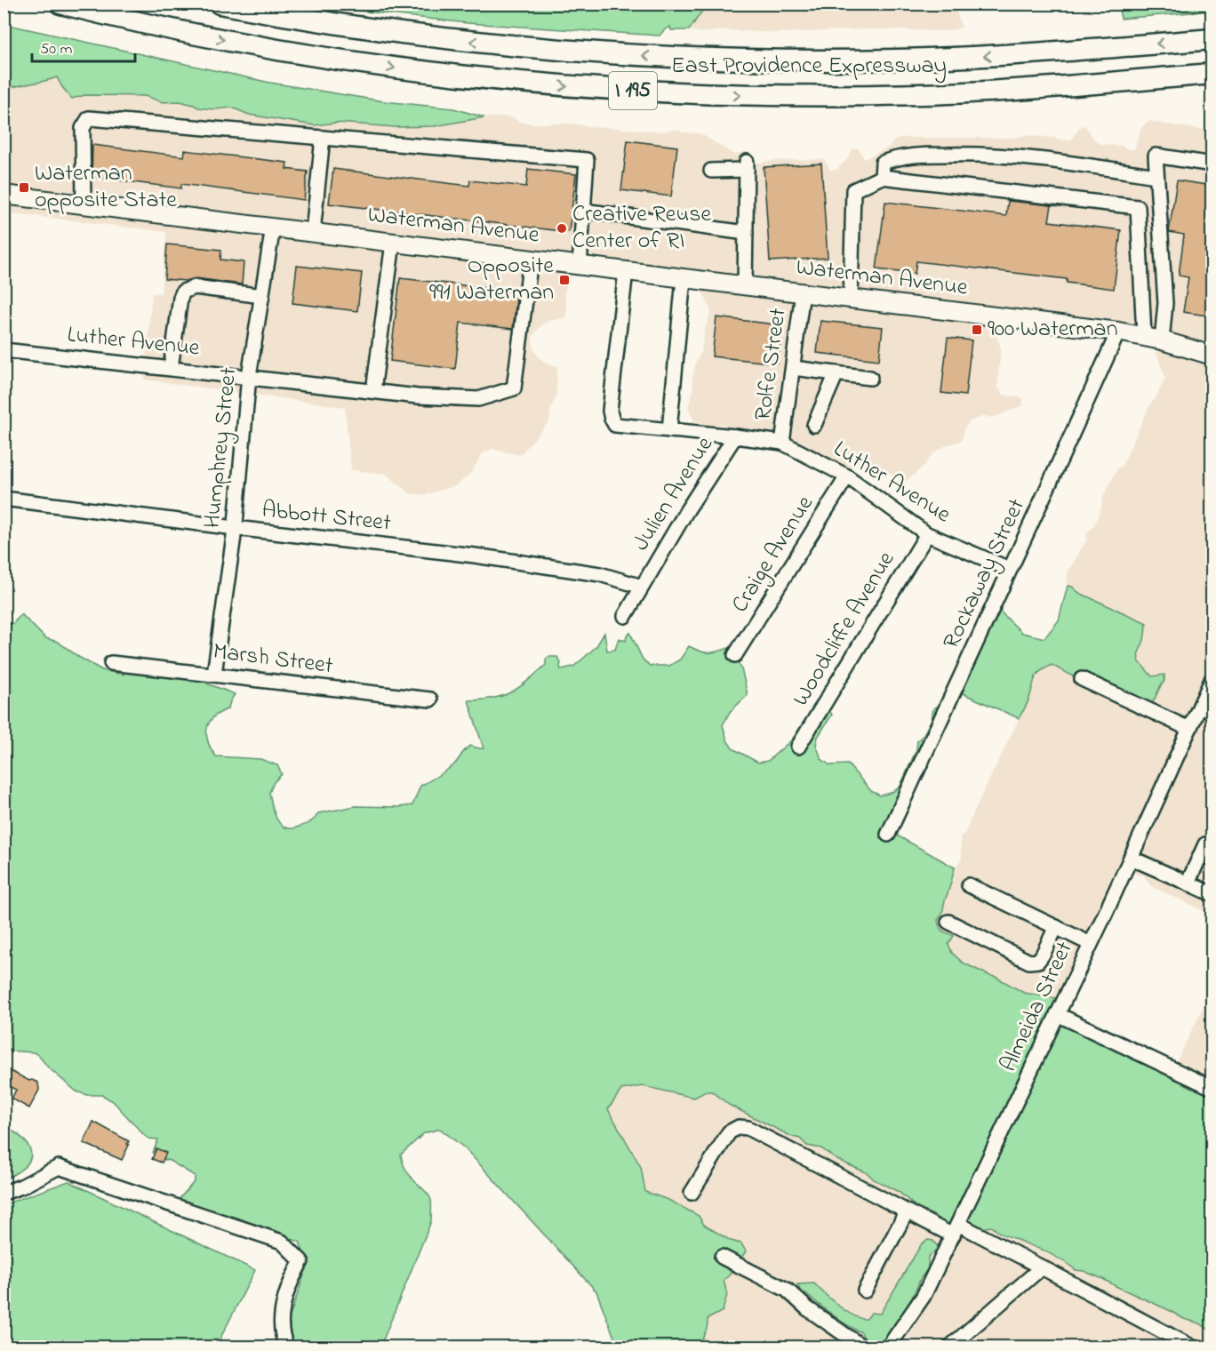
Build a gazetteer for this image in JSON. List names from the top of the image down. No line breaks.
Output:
{"streets":{"highway":["East Providence Expressway","I 195"],"main road":["Waterman Avenue"],"street":["Luther Avenue","Rolfe Street","Humphrey Street","Julien Avenue","Abbott Street","Craige Avenue","Rockaway Street","Woodcliffe Avenue","Marsh Street","Almeida Street"]},"crossings":[["Waterman Avenue","Luther Avenue"],["Waterman Avenue","Rolfe Street"],["Waterman Avenue","Humphrey Street"],["Waterman Avenue","Rockaway Street"],["Luther Avenue","Rolfe Street"],["Luther Avenue","Humphrey Street"],["Luther Avenue","Julien Avenue"],["Luther Avenue","Craige Avenue"],["Luther Avenue","Rockaway Street"],["Luther Avenue","Woodcliffe Avenue"],["Rolfe Street","Julien Avenue"],["Humphrey Street","Abbott Street"],["Humphrey Street","Marsh Street"],["Julien Avenue","Abbott Street"]],"places":{"transit":["Waterman opposite State","Opposite 991 Waterman","900 Waterman"],"other":["Creative Reuse Center of RI"]},"scale_bar":"50 m"}
